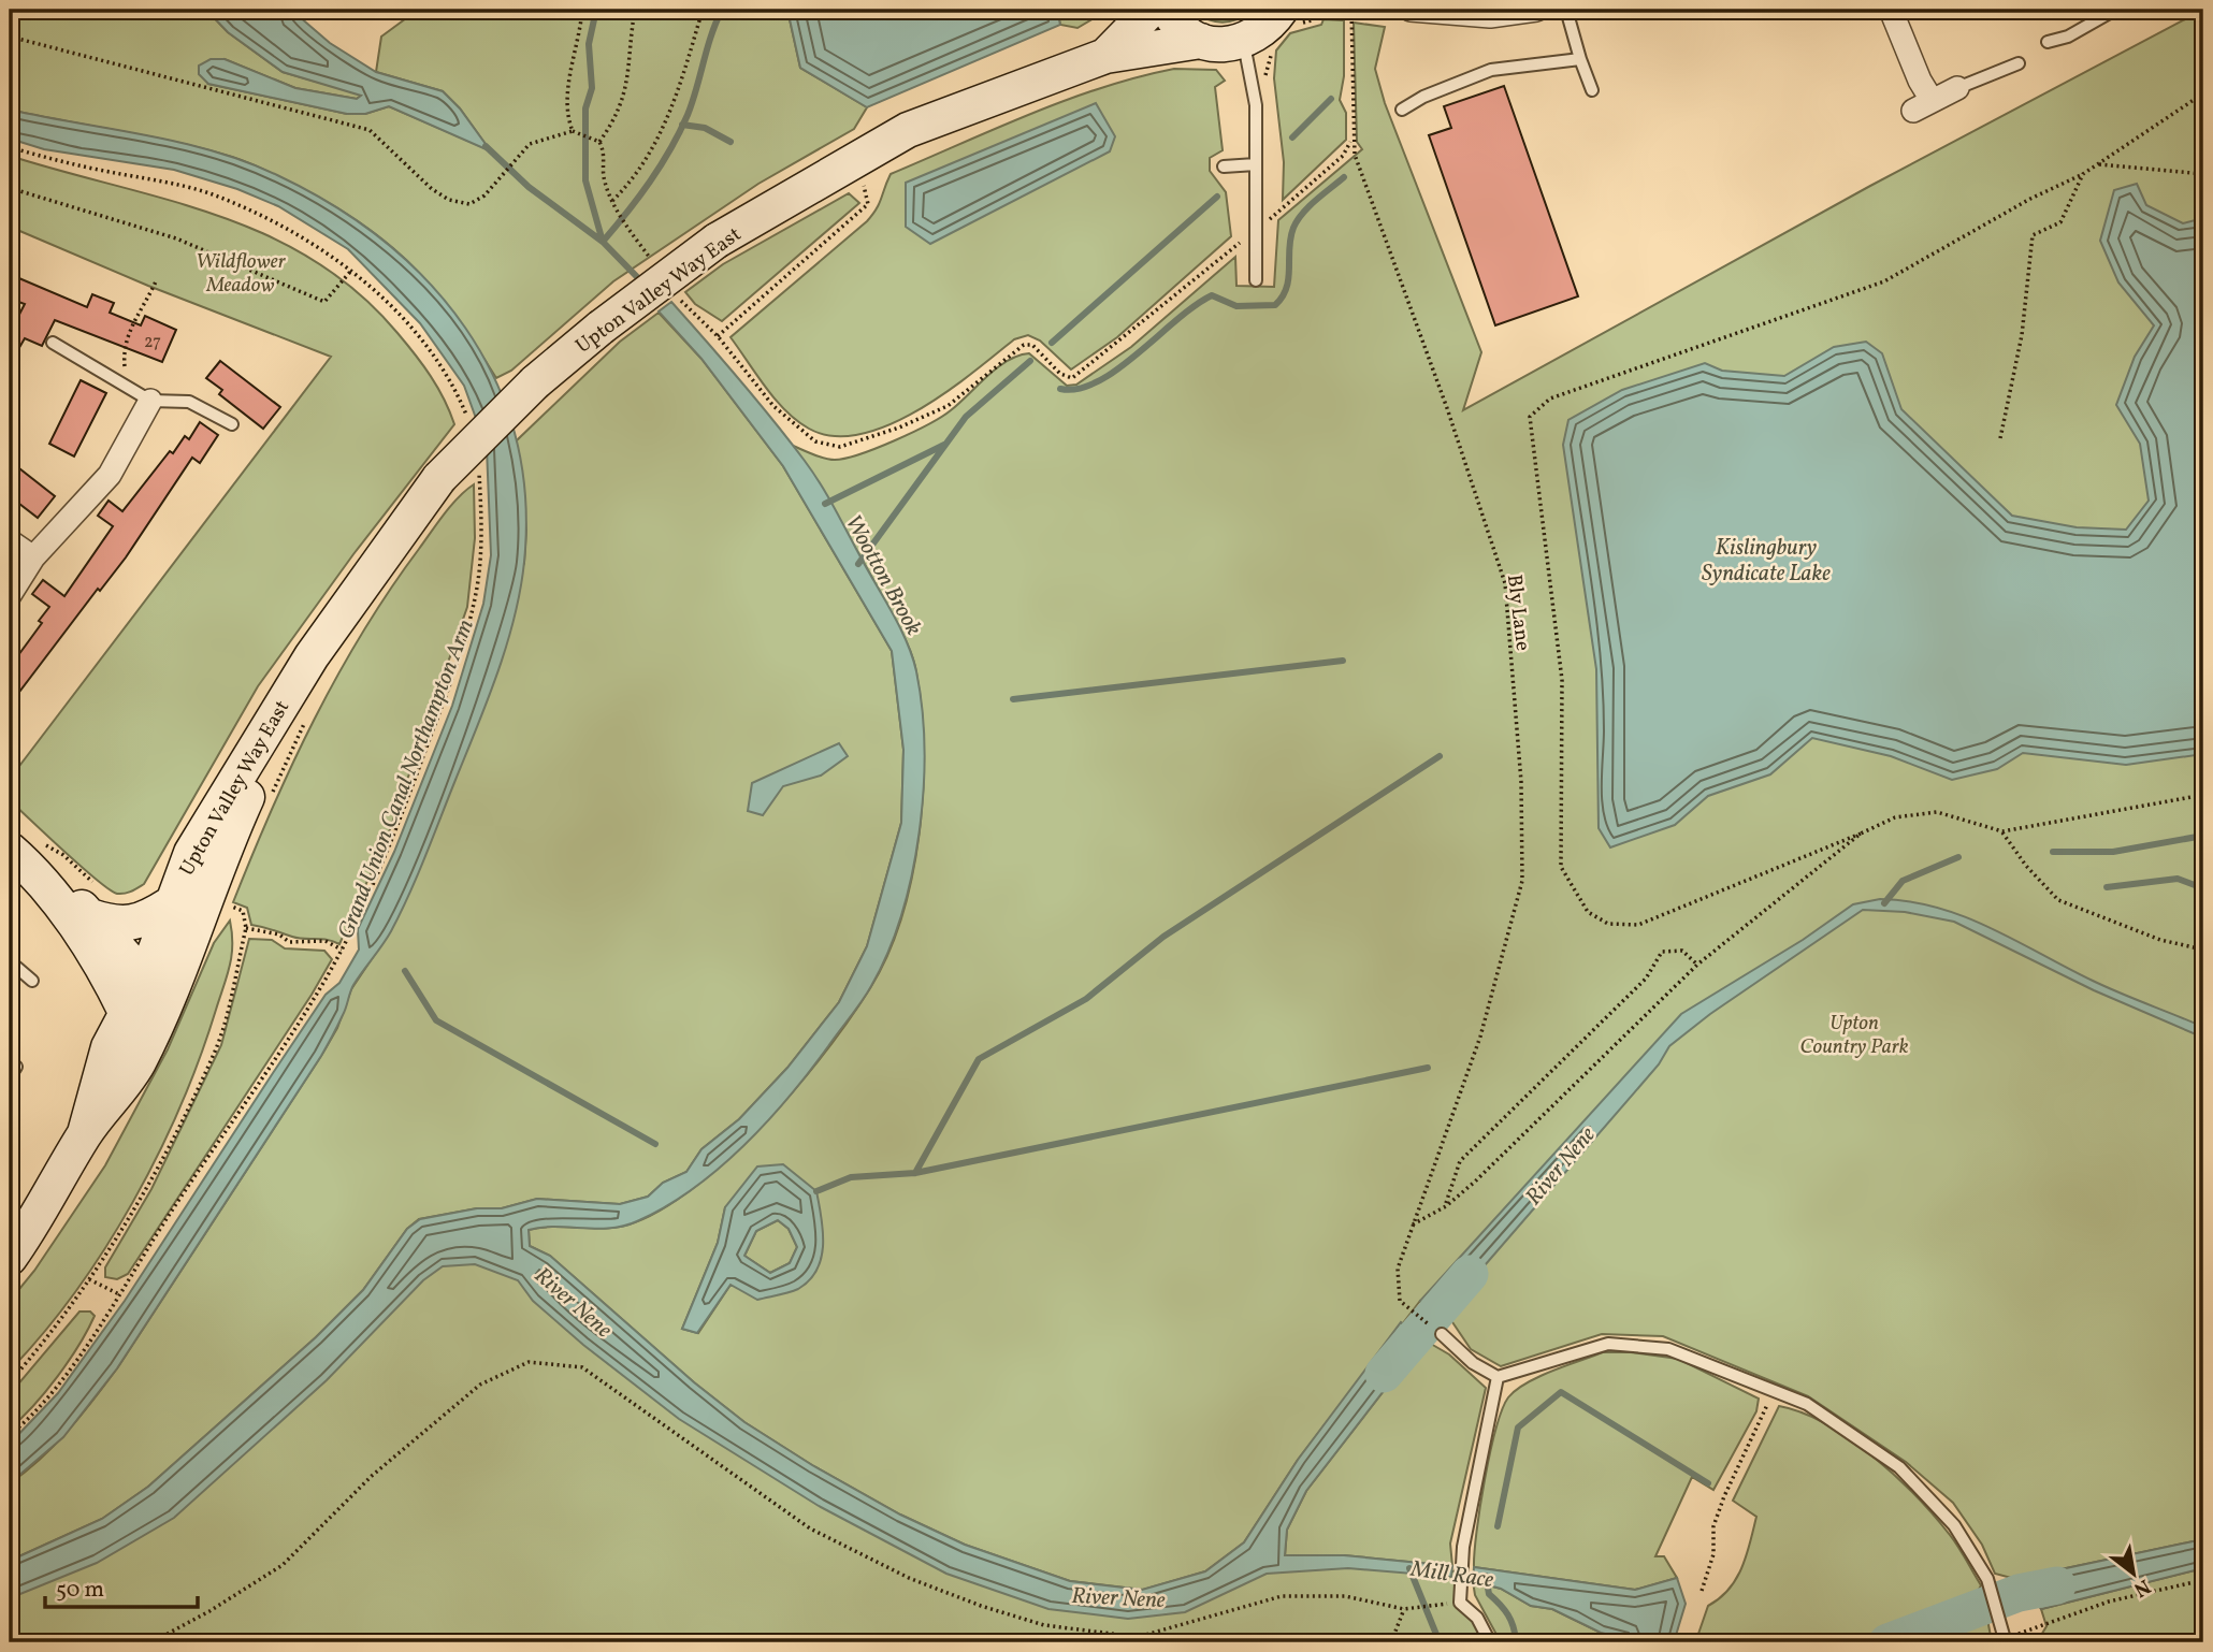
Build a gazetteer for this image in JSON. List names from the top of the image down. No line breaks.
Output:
{"streets":{"street":["Upton Valley Way East"],"path":["Bly Lane"]},"water":["Kislingbury Syndicate Lake","Wootton Brook","Grand Union Canal Northampton Arm","River Nene","Mill Race"],"parks":["Wildflower Meadow","Upton Country Park"],"house_numbers":["27"],"scale_bar":"50 m","north":"bottom right"}
